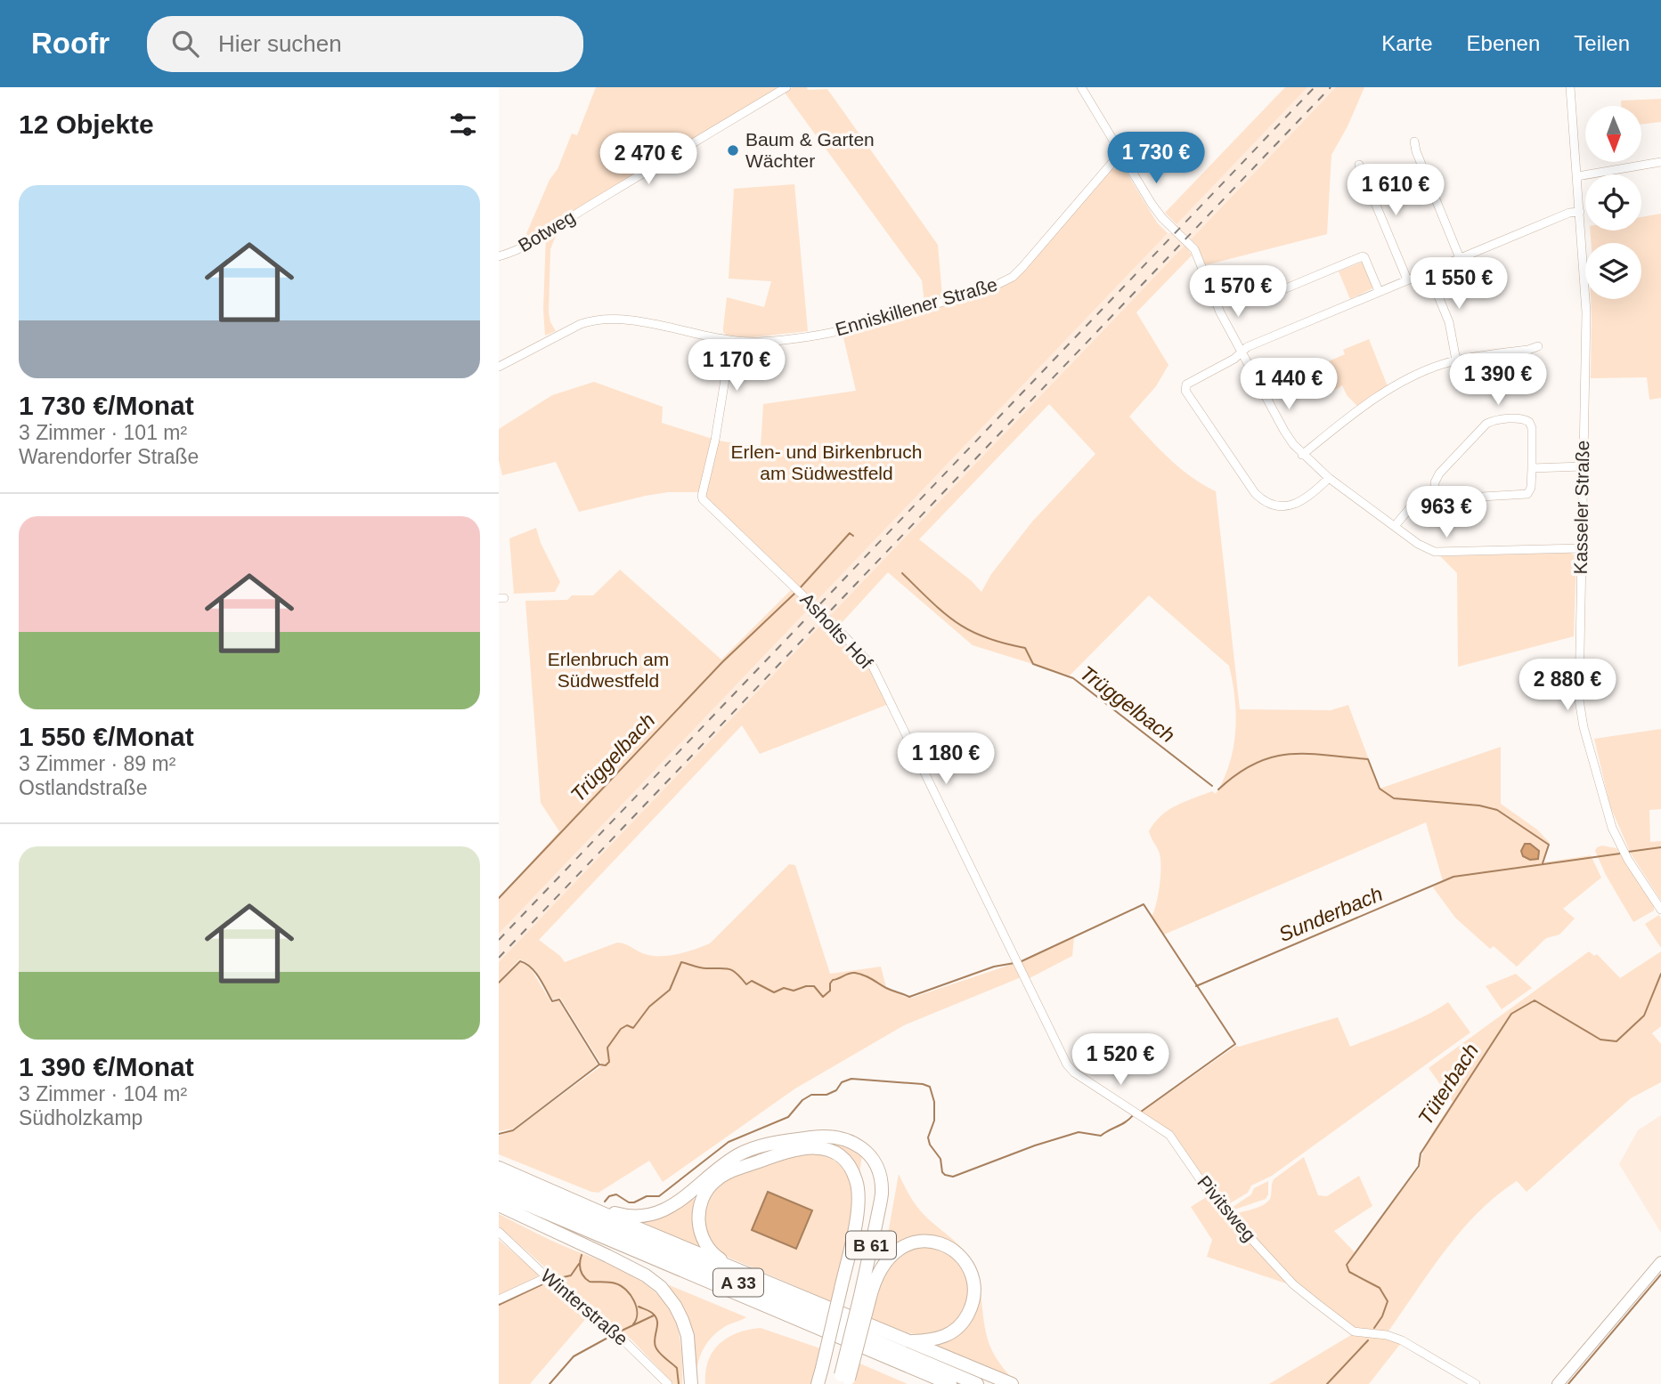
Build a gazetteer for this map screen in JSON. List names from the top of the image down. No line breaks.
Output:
{"streets":{"highway":["B 61","A 33"],"street":["Botweg","Enniskillener Straße","Kasseler Straße","Asholts Hof","Pivitsweg","Winterstraße"]},"crossings":[["Enniskillener Straße","Asholts Hof"],["Asholts Hof","Pivitsweg"]],"water":["Trüggelbach","Sunderbach","Tüterbach"],"parks":["Erlen- und Birkenbruch am Südwestfeld","Erlenbruch am Südwestfeld"],"places":["Baum & Garten Wächter"],"north":"bottom","page":{"header":"Roofr","search":"Hier suchen","nav":["Karte","Ebenen","Teilen"],"heading":"12 Objekte","price":["1 730 €","2 470 €","1 610 €","1 550 €","1 570 €","1 170 €","1 390 €","1 440 €","963 €","2 880 €","1 180 €","1 520 €"],"list":[{"name":"1 730 €/Monat","note":"3 Zimmer · 101 m² · Warendorfer Straße"},{"name":"1 550 €/Monat","note":"3 Zimmer · 89 m² · Ostlandstraße"},{"name":"1 390 €/Monat","note":"3 Zimmer · 104 m² · Südholzkamp"}]}}
